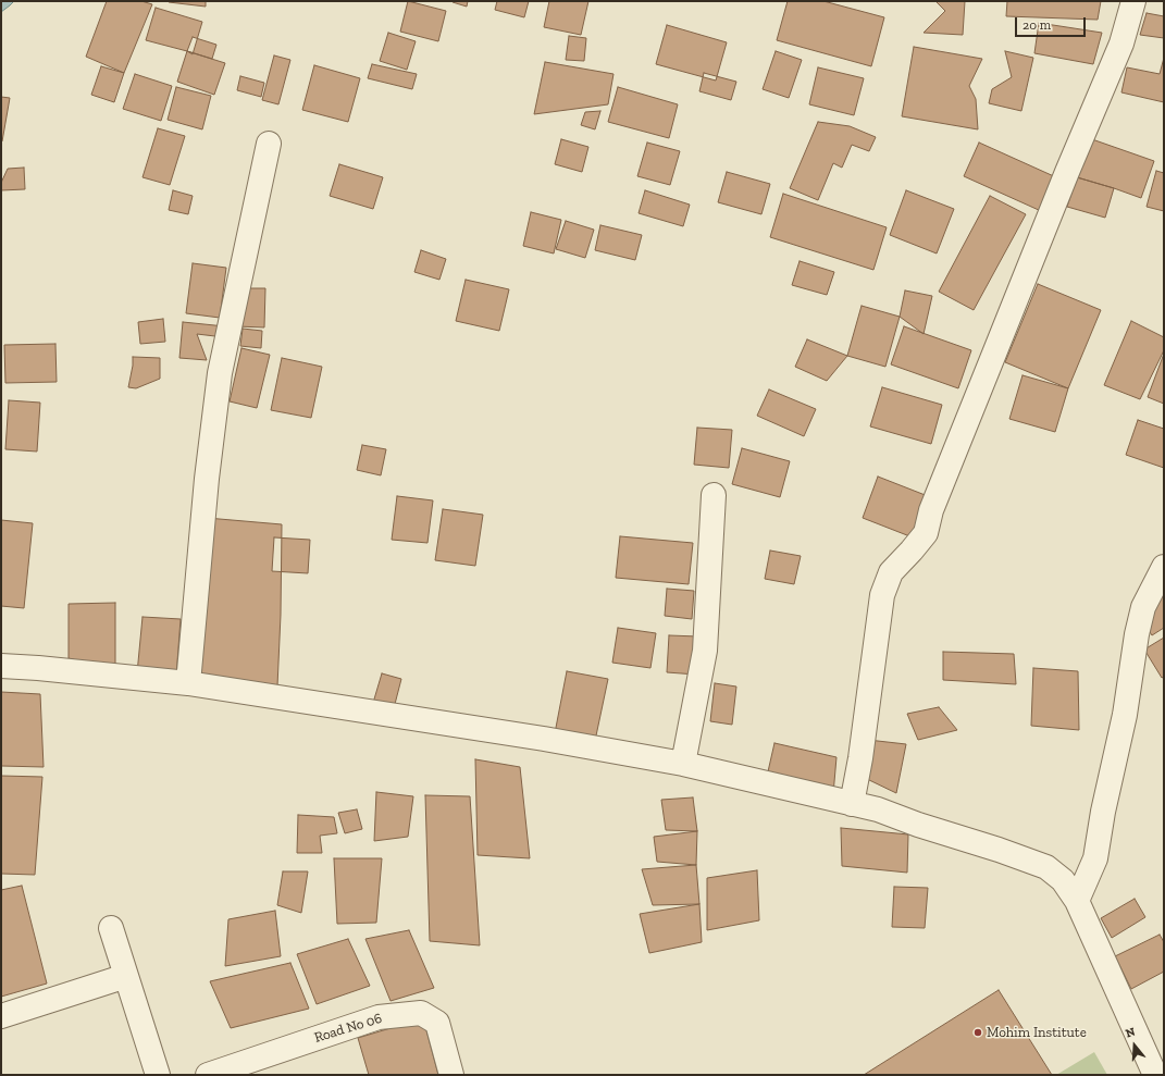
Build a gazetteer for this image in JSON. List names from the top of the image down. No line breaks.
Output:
{"streets":{"street":["Road No 06"]},"places":["Mohim Institute"],"scale_bar":"20 m","north":"top"}
